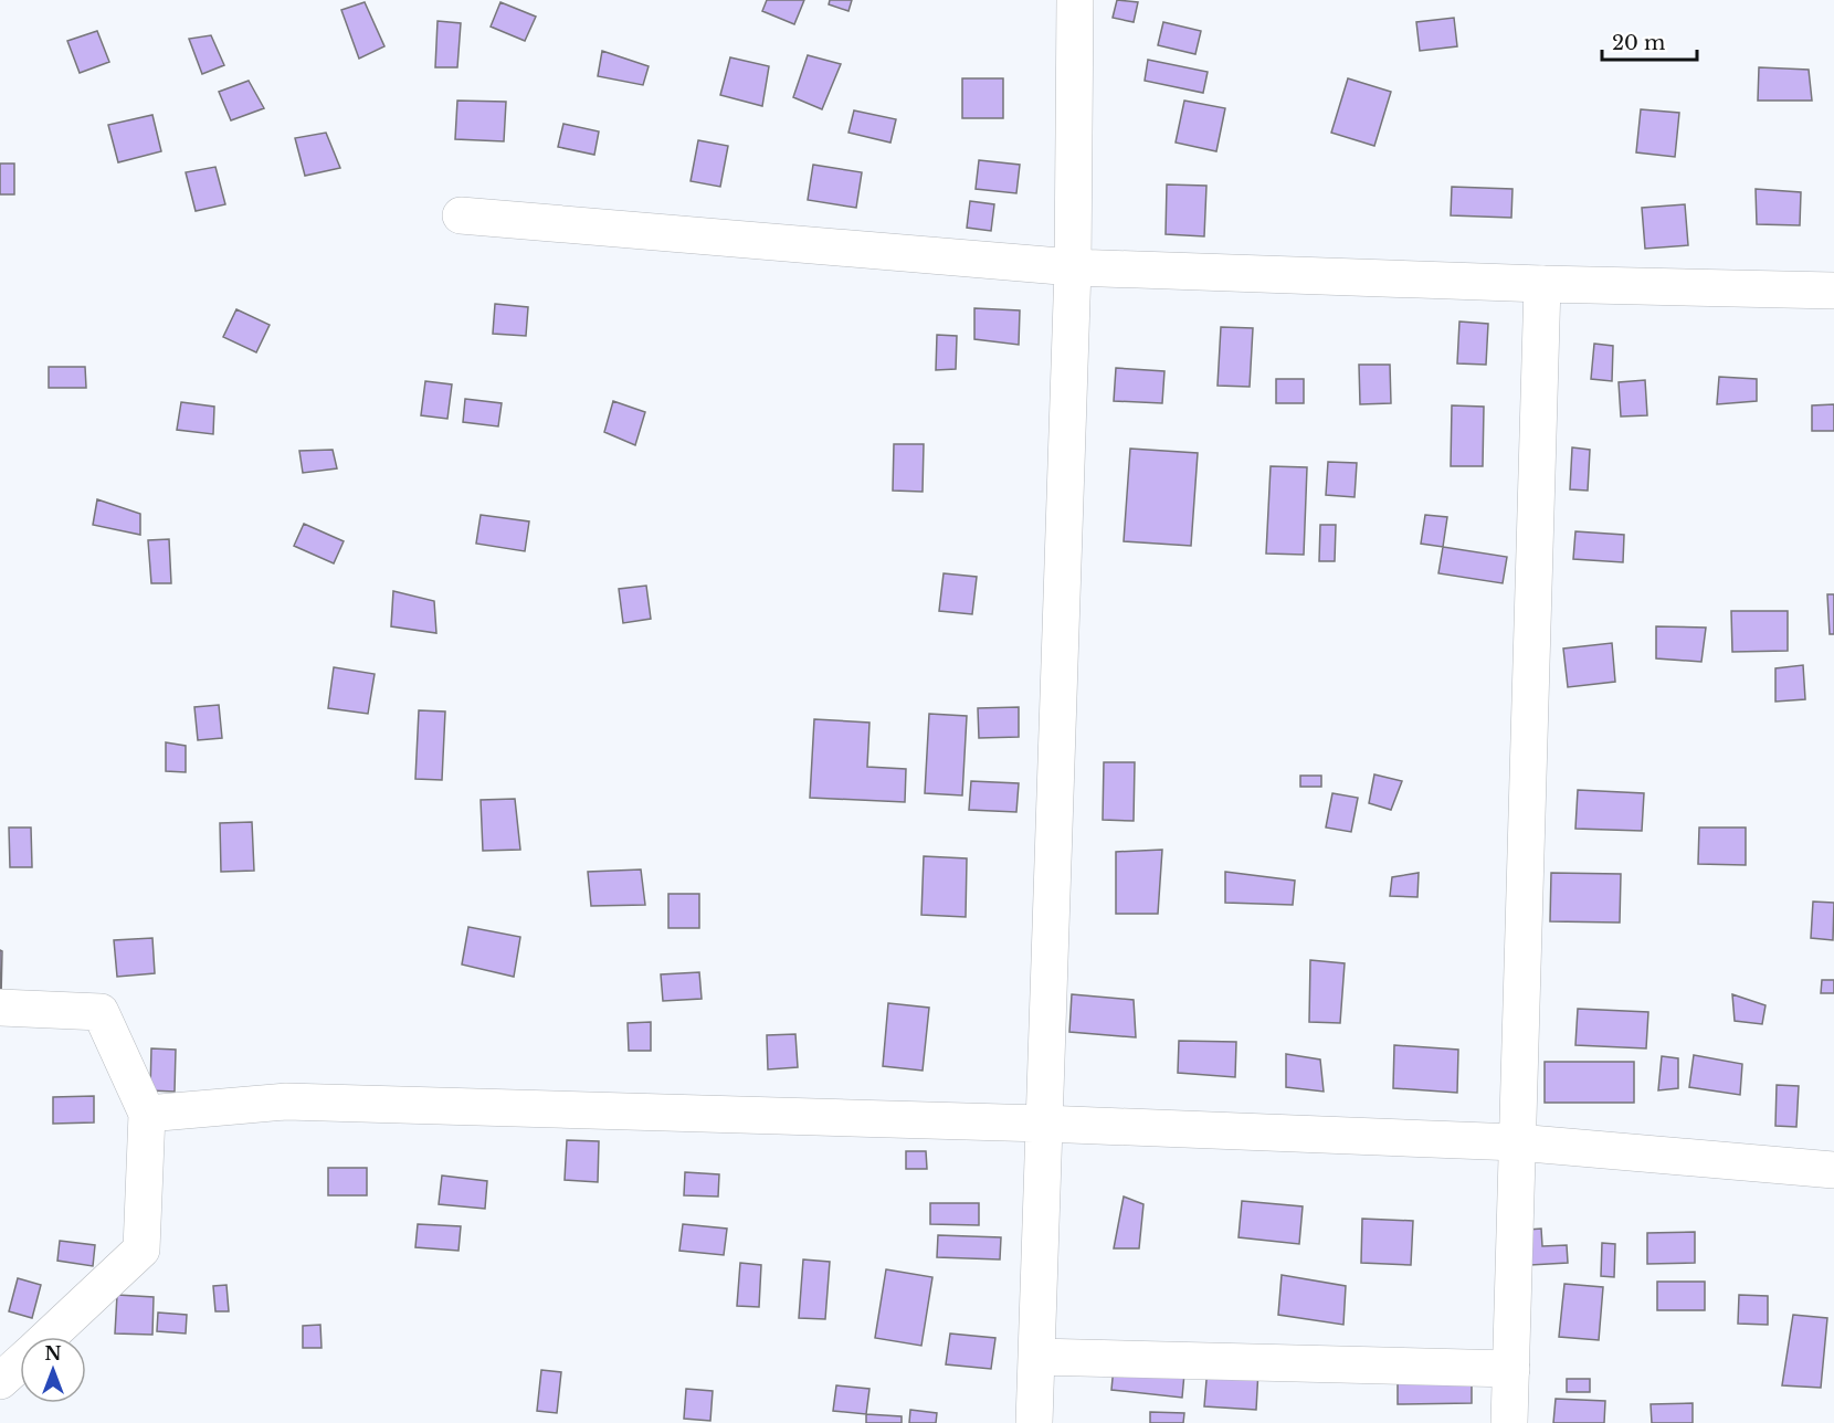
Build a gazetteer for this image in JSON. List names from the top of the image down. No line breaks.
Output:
{"scale_bar":"20 m","north":"top"}
